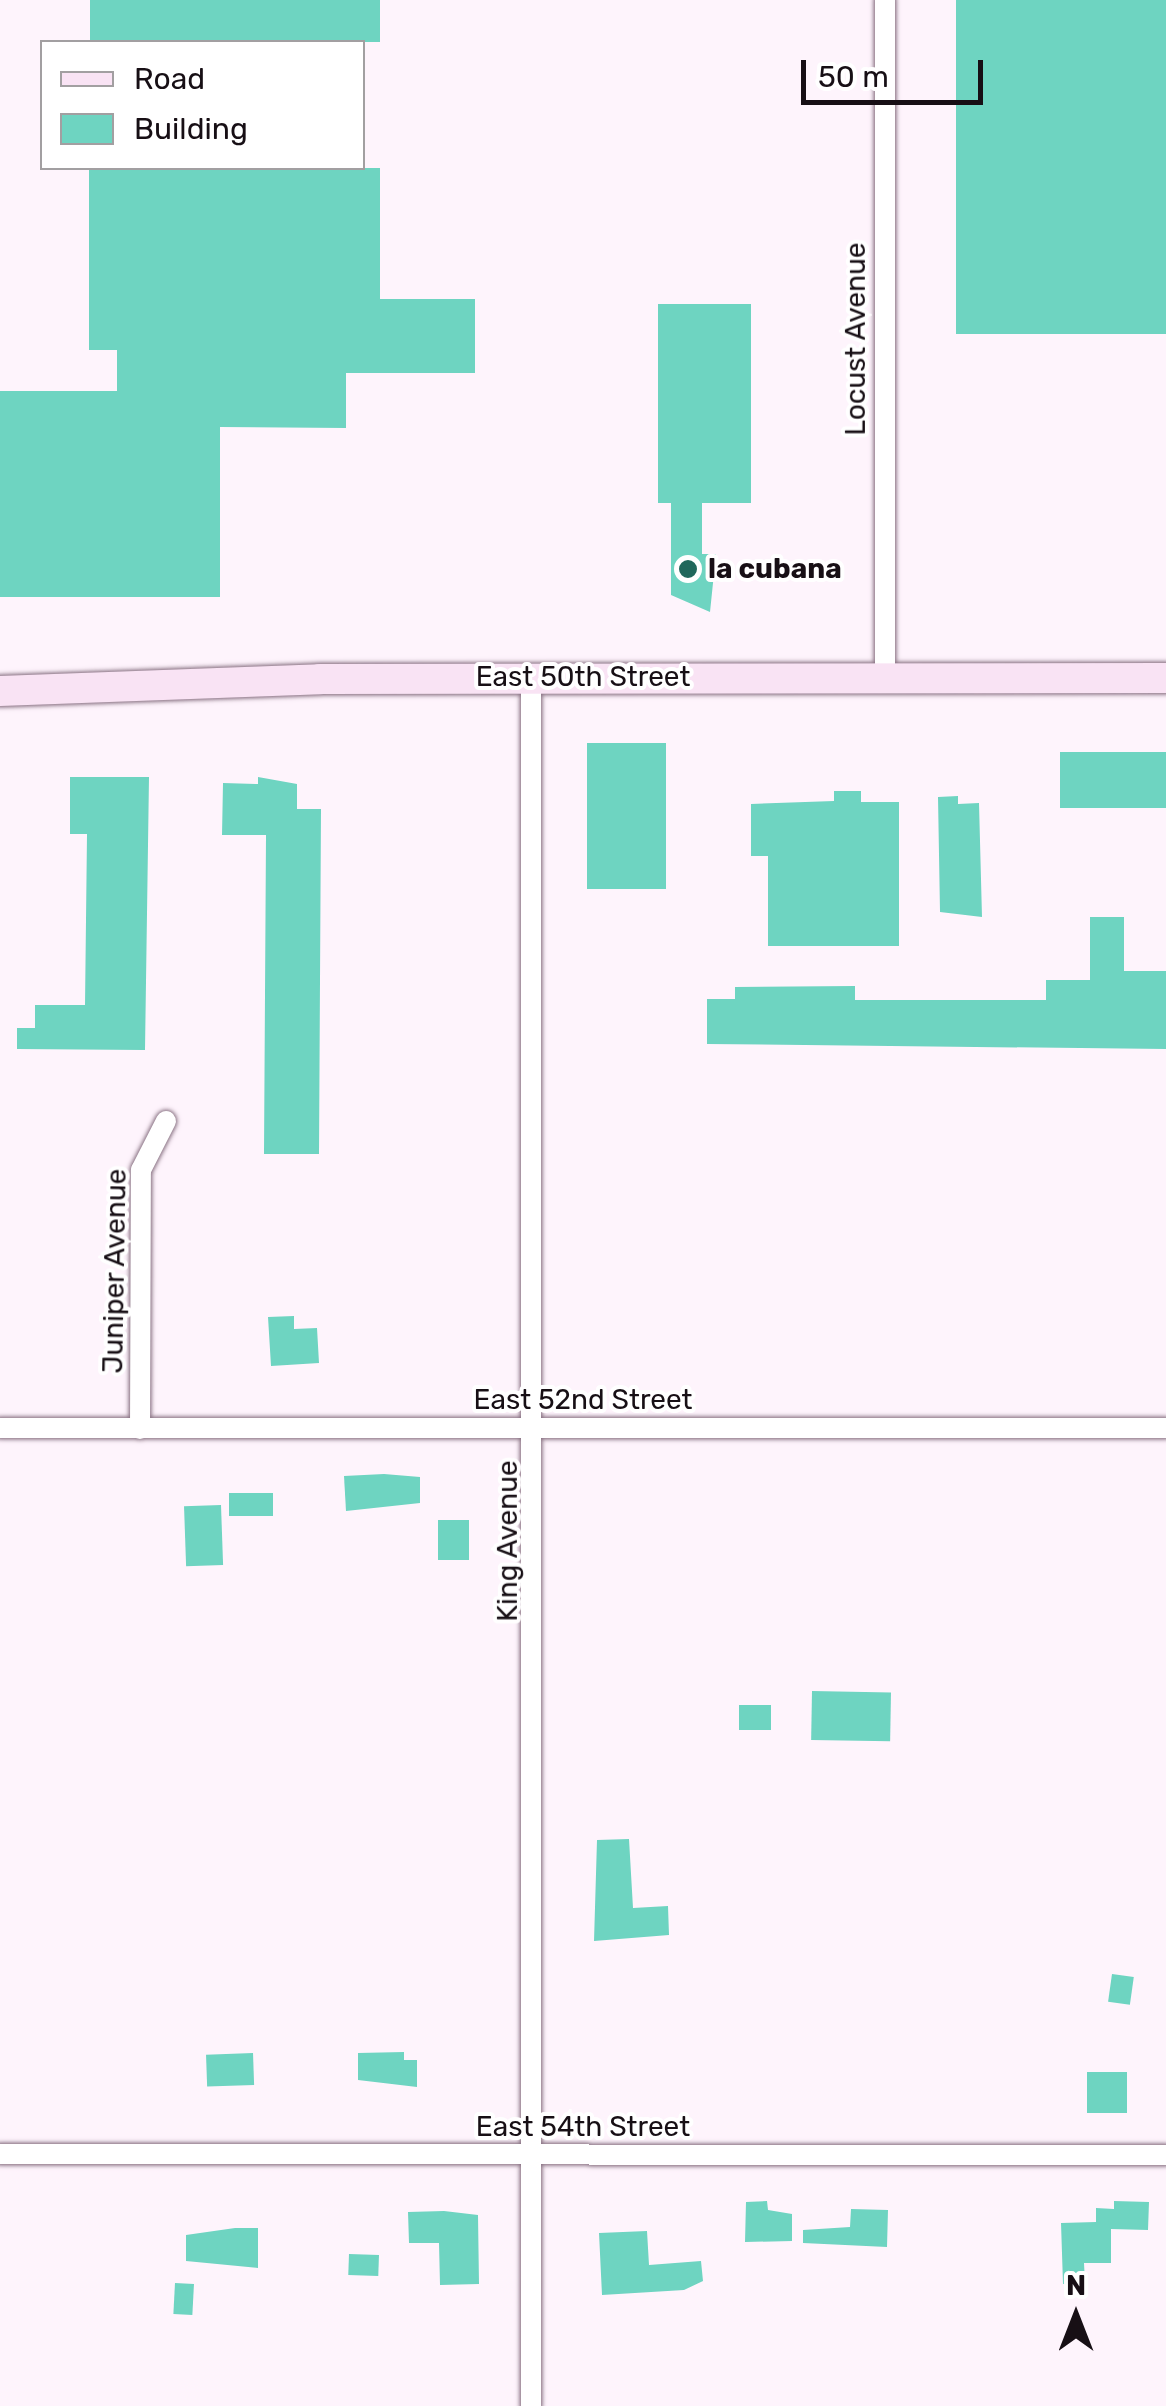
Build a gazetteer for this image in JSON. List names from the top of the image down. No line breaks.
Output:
{"streets":{"main road":["East 50th Street"],"street":["Locust Avenue","Juniper Avenue","East 52nd Street","King Avenue","East 54th Street"]},"crossings":[["Locust Avenue","East 50th Street"],["East 50th Street","King Avenue"],["Juniper Avenue","East 52nd Street"],["East 52nd Street","King Avenue"],["King Avenue","East 54th Street"]],"places":["la cubana"],"legend":["Road","Building"],"scale_bar":"50 m","north":"top"}
